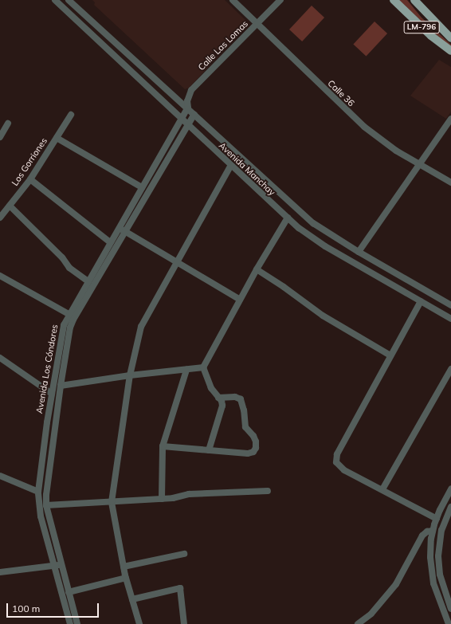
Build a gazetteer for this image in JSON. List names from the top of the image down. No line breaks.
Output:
{"streets":{"main road":["LM-796"],"street":["Calle Las Lomas","Calle 36","Los Gorriones","Avenida Manchay","Avenida Los Cóndores"]},"crossings":[["Calle Las Lomas","Calle 36"],["Calle Las Lomas","Avenida Manchay"],["Calle Las Lomas","Avenida Los Cóndores"],["Avenida Manchay","Avenida Los Cóndores"]],"scale_bar":"100 m"}
